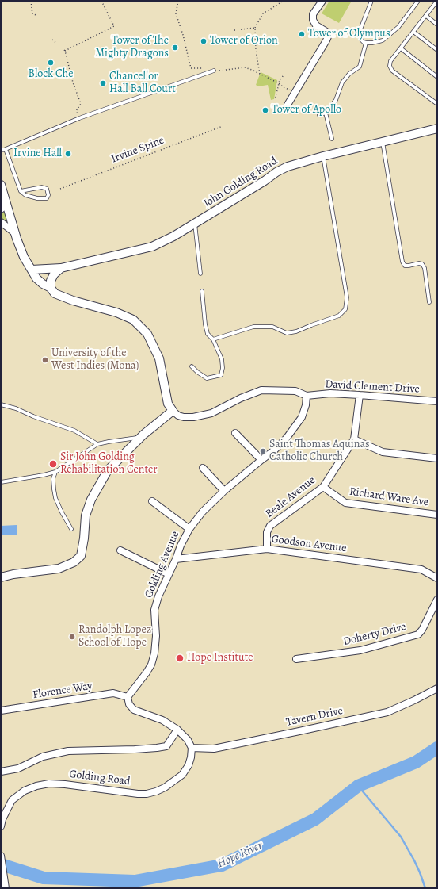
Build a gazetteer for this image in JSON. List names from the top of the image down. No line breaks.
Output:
{"streets":{"street":["John Golding Road","David Clement Drive","Beale Avenue","Richard Ware Ave","Goodson Avenue","Golding Avenue","Doherty Drive","Florence Way","Tavern Drive","Golding Road"],"path":["Irvine Spine"]},"crossings":[["David Clement Drive","Beale Avenue"],["David Clement Drive","Golding Avenue"],["Beale Avenue","Richard Ware Ave"],["Beale Avenue","Goodson Avenue"],["Goodson Avenue","Golding Avenue"],["Golding Avenue","Florence Way"],["Tavern Drive","Golding Road"]],"water":["Hope River"],"places":["Tower of Olympus","Tower of Orion","Tower of The Mighty Dragons","Block Che","Chancellor Hall Ball Court","Tower of Apollo","Irvine Hall","University of the West Indies (Mona)","Saint Thomas Aquinas Catholic Church","Sir John Golding Rehabilitation Center","Randolph Lopez School of Hope","Hope Institute"]}
